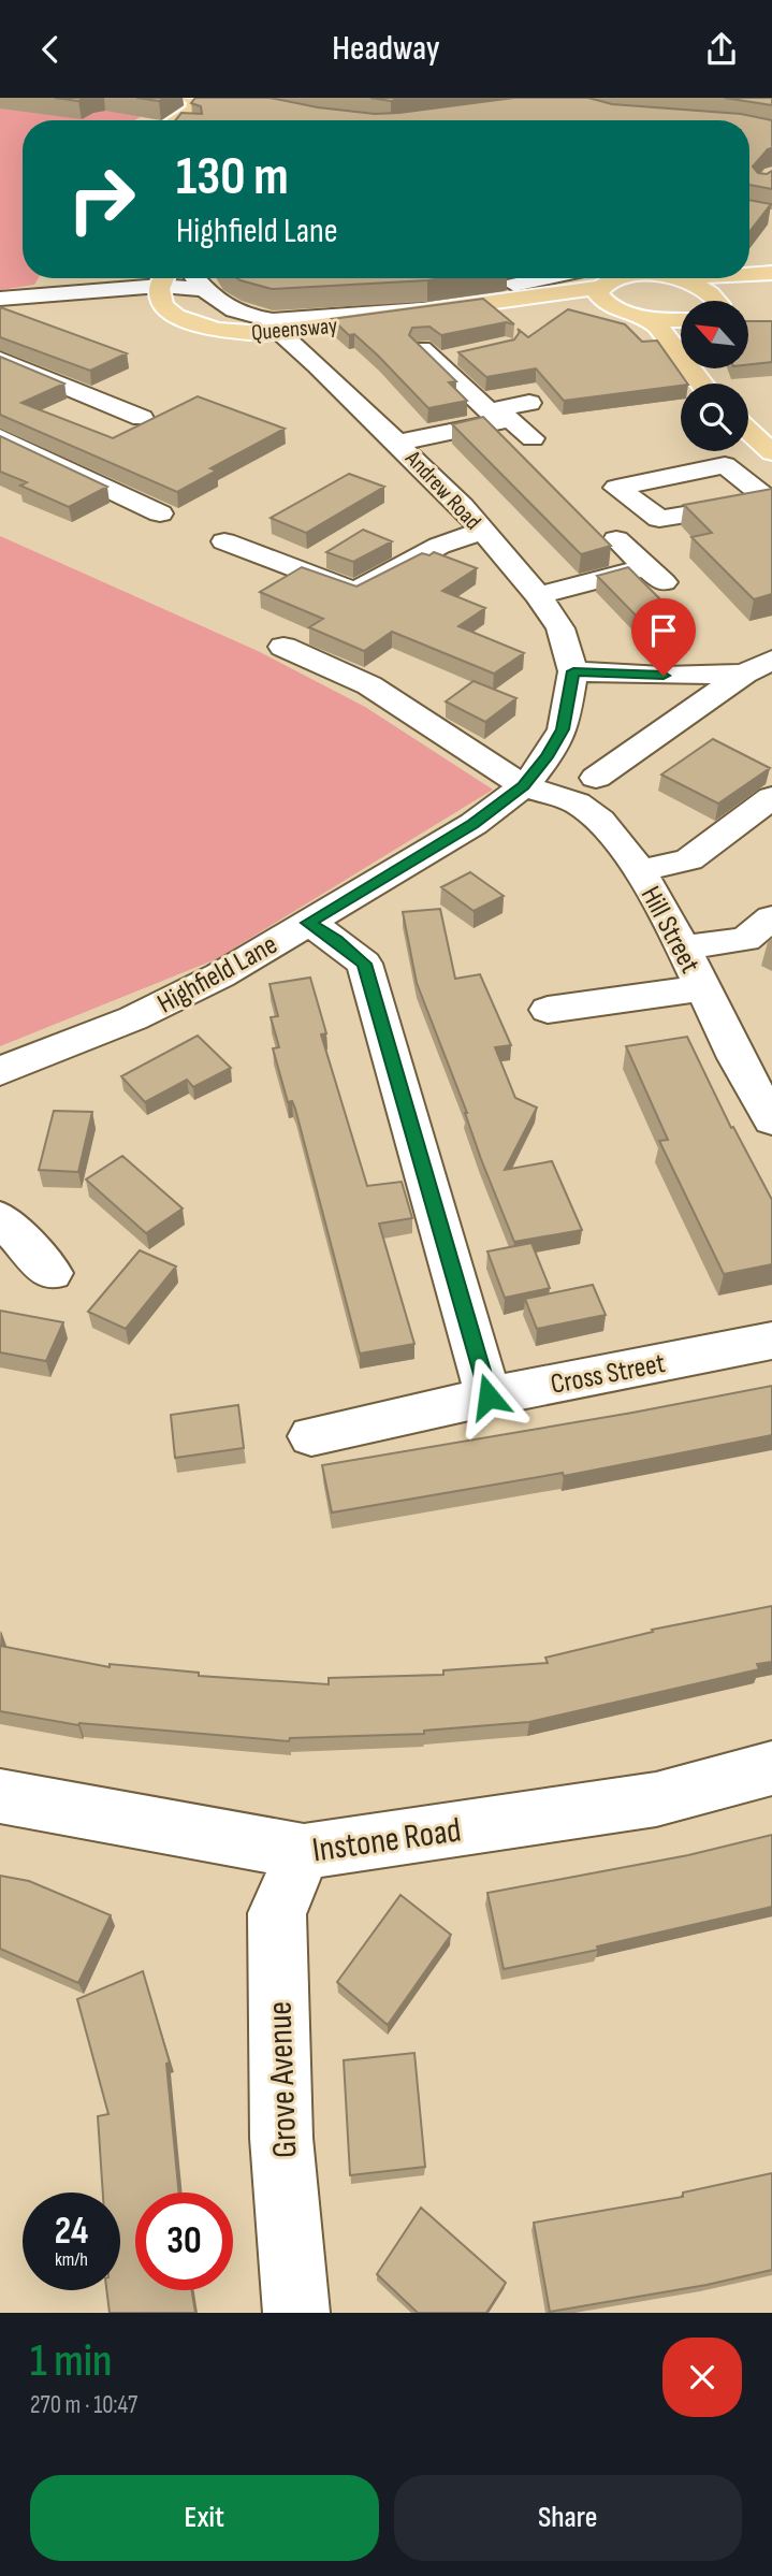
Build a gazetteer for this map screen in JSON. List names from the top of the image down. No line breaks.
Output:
{"streets":{"main road":["Queensway"],"street":["Andrew Road","Hill Street","Highfield Lane","Cross Street","Instone Road","Grove Avenue"]},"crossings":[["Queensway","Andrew Road"],["Andrew Road","Highfield Lane"],["Hill Street","Highfield Lane"],["Instone Road","Grove Avenue"]],"north":"top left","page":{"header":"Headway","turn":["130 m","Highfield Lane"],"speed":"24 km/h","limit":"30","heading":["1 min","270 m · 10:47"],"buttons":["Exit","Share"]}}
